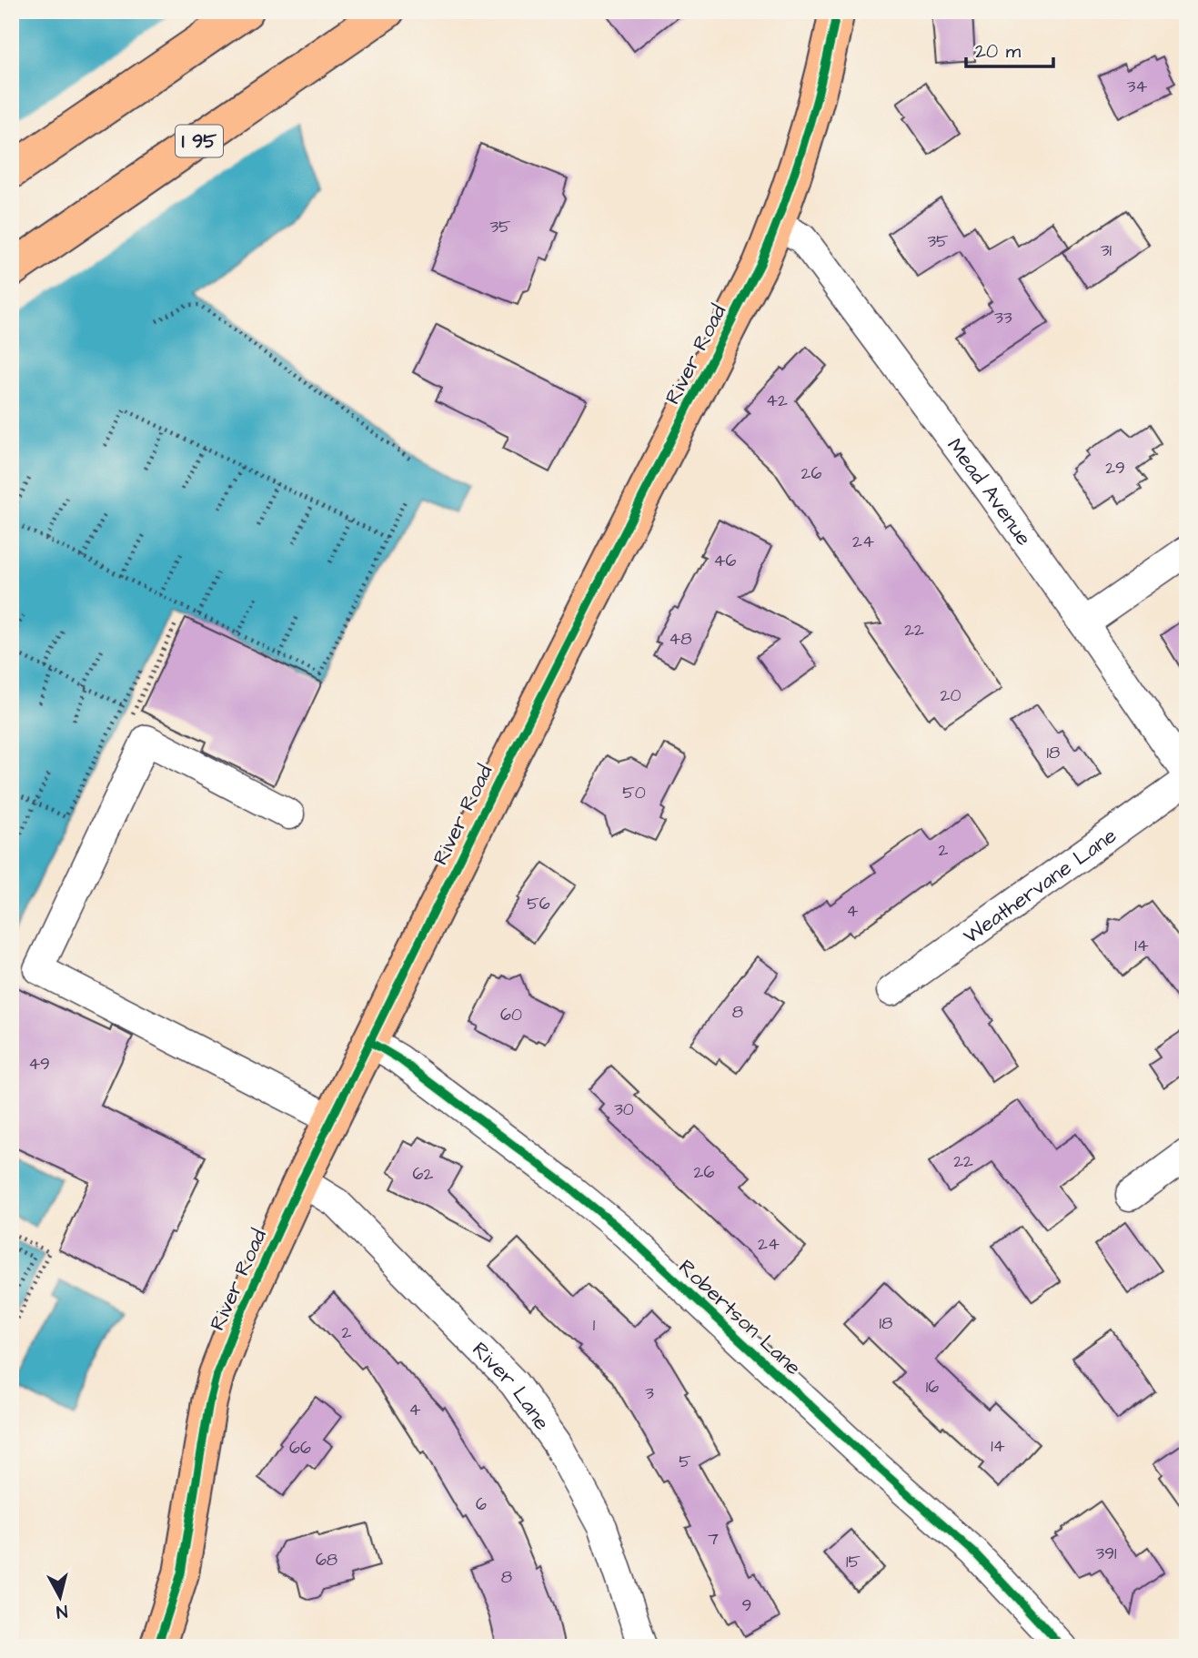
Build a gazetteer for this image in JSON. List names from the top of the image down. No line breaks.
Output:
{"streets":{"main road":["I 95","River Road"],"street":["Mead Avenue","Weathervane Lane","Robertson Lane","River Lane"]},"crossings":[["River Road","Mead Avenue"],["River Road","Robertson Lane"],["River Road","River Lane"]],"house_numbers":["34","35","35","31","33","42","29","26","24","46","22","48","20","18","50","2","56","4","14","8","60","49","30","22","26","62","24","18","1","2","16","3","4","14","66","5","6","7","391","68","15","8","9"],"scale_bar":"20 m","north":"bottom"}
